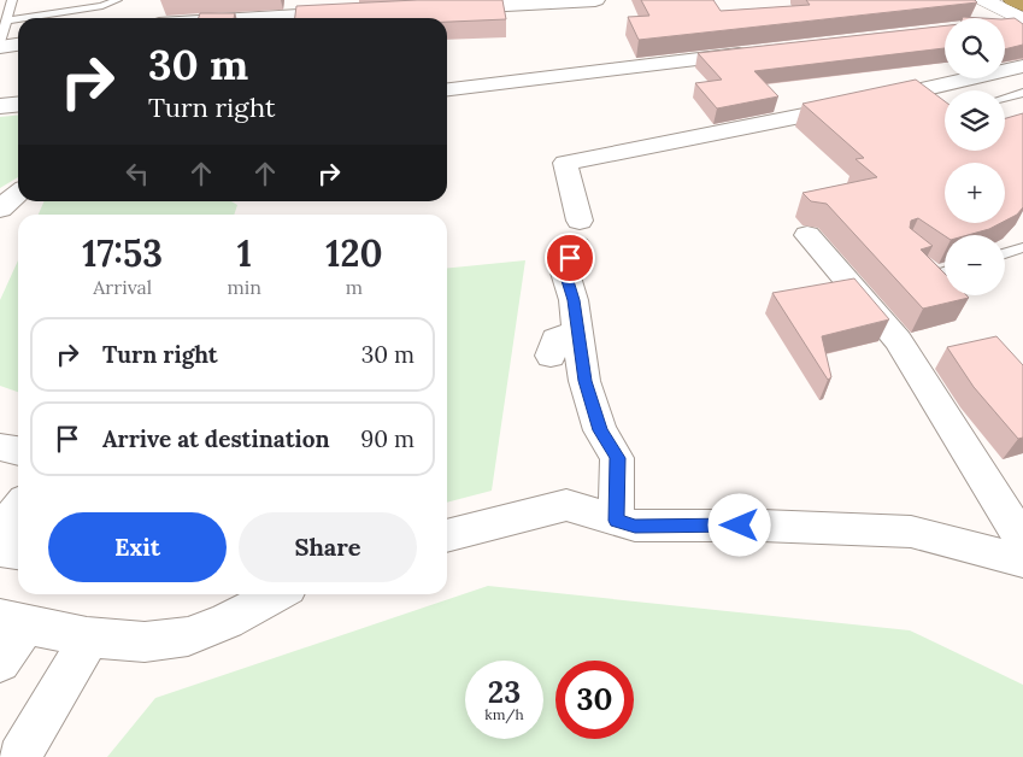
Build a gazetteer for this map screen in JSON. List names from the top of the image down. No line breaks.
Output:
{"page":{"map_buttons":["+","−"],"turn":["30 m","Turn right"],"eta":["17:53","Arrival","1","min","120","m"],"list":[{"name":"Turn right","value":"30 m"},{"name":"Arrive at destination","value":"90 m"}],"buttons":["Exit","Share"],"speed":"23 km/h","limit":"30"}}
